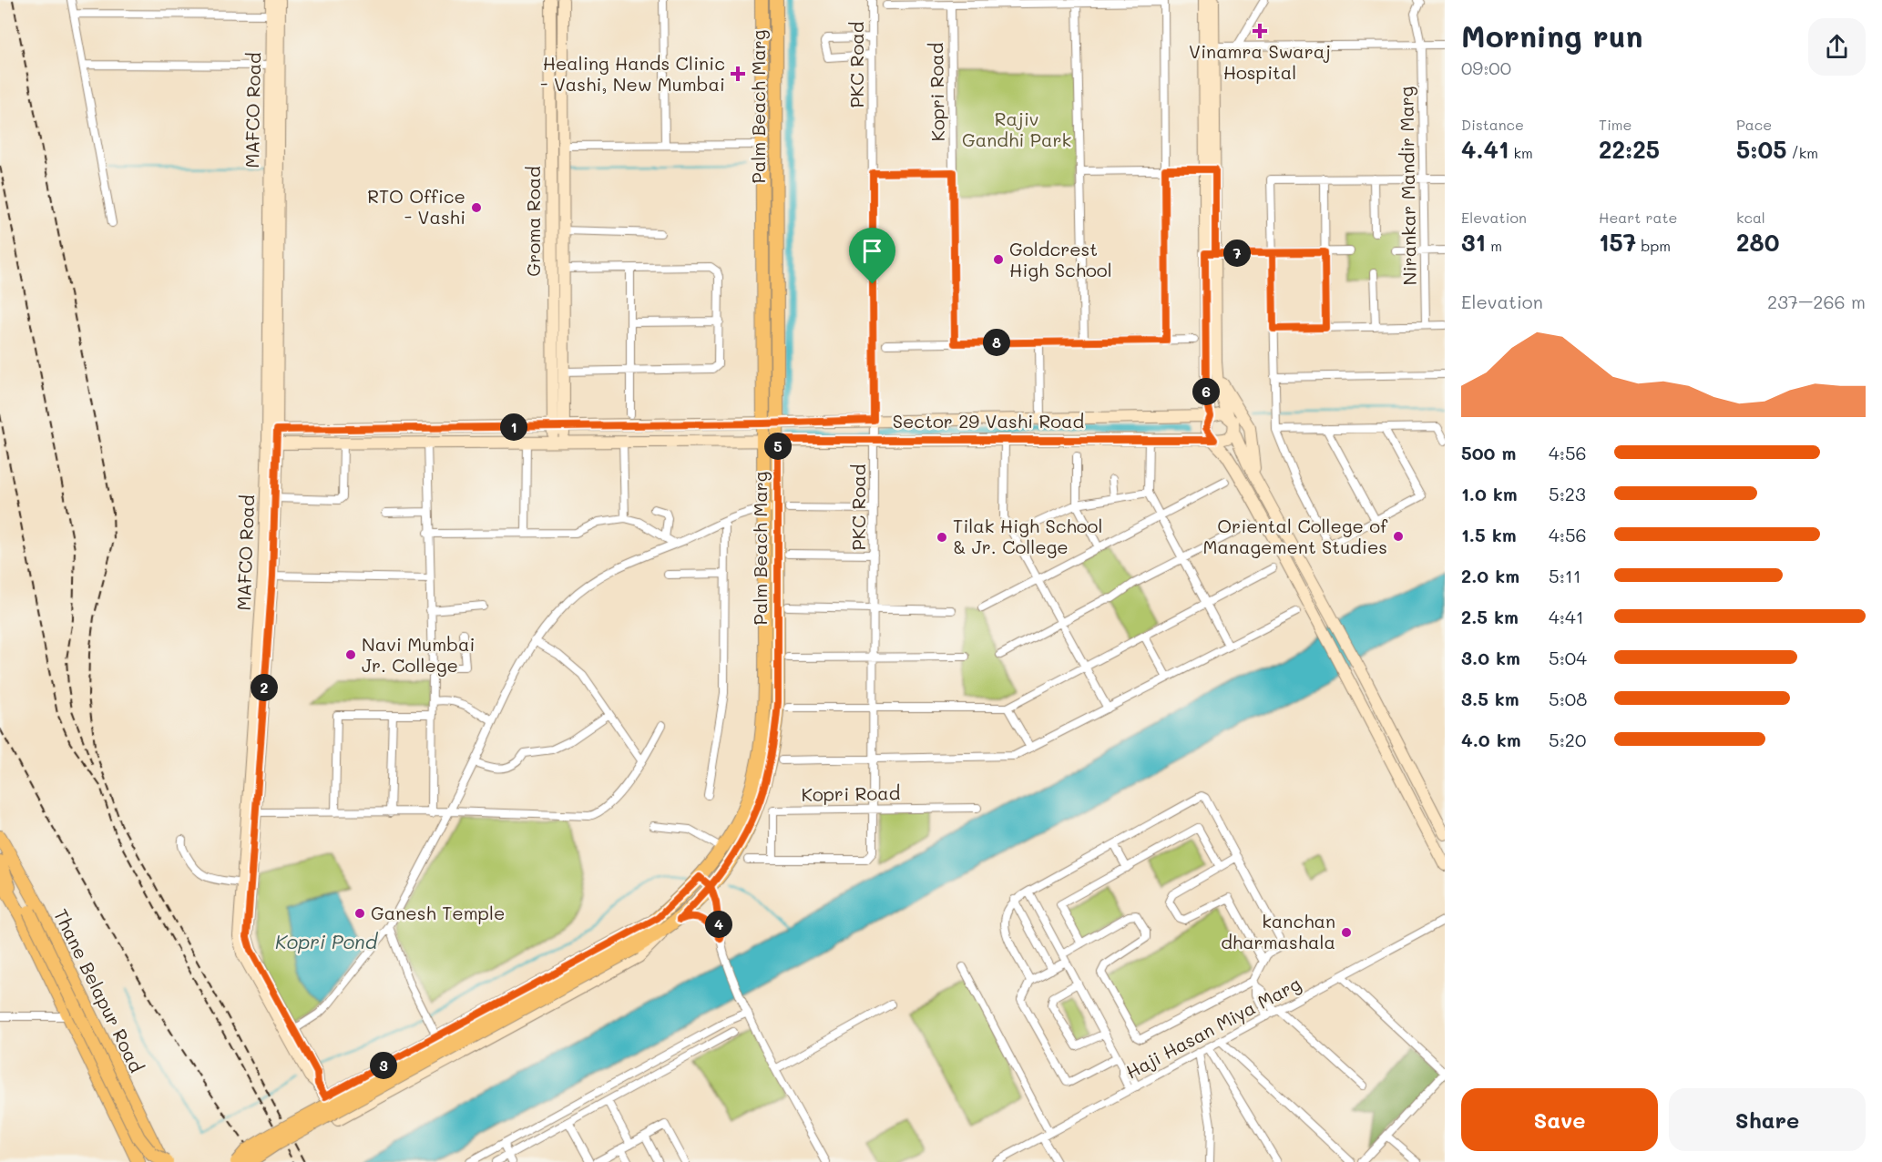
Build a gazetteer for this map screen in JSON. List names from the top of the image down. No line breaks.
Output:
{"streets":{"main road":["Palm Beach Marg","MAFCO Road","Groma Road","Sector 29 Vashi Road","Thane Belapur Road"],"street":["PKC Road","Kopri Road","Nirankar Mandir Marg","Haji Hasan Miya Marg"]},"crossings":[["PKC Road","Kopri Road"],["PKC Road","Sector 29 Vashi Road"],["Palm Beach Marg","MAFCO Road"],["Palm Beach Marg","Sector 29 Vashi Road"],["MAFCO Road","Sector 29 Vashi Road"],["Groma Road","Sector 29 Vashi Road"]],"water":["Kopri Pond"],"parks":["Rajiv Gandhi Park"],"places":{"health":["Vinamra Swaraj Hospital","Healing Hands Clinic - Vashi, New Mumbai"],"other":["RTO Office - Vashi","Goldcrest High School","Oriental College of Management Studies","Tilak High School & Jr. College","Navi Mumbai Jr. College","Ganesh Temple","kanchan dharmashala"]},"page":{"heading":["Morning run","09:00"],"stats":[["Distance","4.41 km"],["Time","22:25"],["Pace","5:05 /km"],["Elevation","31 m"],["Heart rate","157 bpm"],["kcal","280"]],"pins":["7","8","6","1","5","2","4","3"],"chart":["Elevation","237–266 m"],"list":[{"name":"500 m","note":"4:56"},{"name":"1.0 km","note":"5:23"},{"name":"1.5 km","note":"4:56"},{"name":"2.0 km","note":"5:11"},{"name":"2.5 km","note":"4:41"},{"name":"3.0 km","note":"5:04"},{"name":"3.5 km","note":"5:08"},{"name":"4.0 km","note":"5:20"}],"buttons":["Save","Share"]}}
